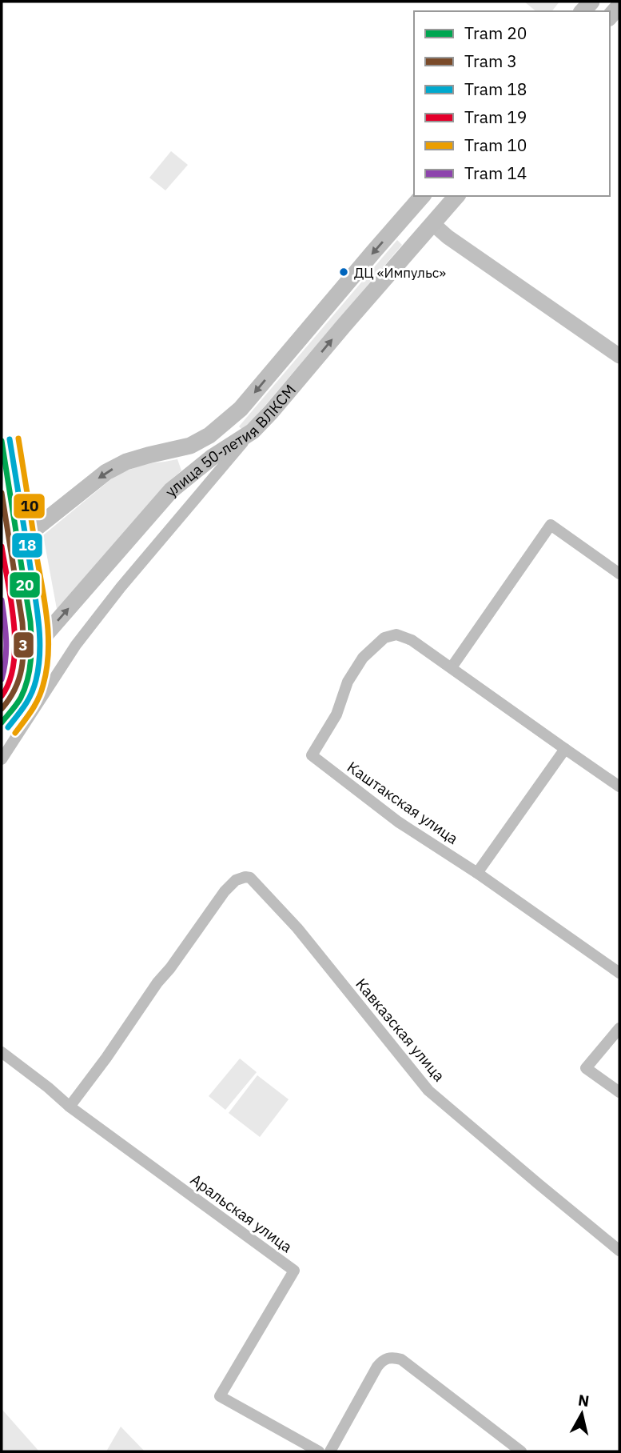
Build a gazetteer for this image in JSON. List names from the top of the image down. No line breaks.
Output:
{"streets":{"main road":["улица 50-летия ВЛКСМ"],"street":["Каштакская улица","Кавказская улица","Аральская улица"]},"crossings":[["Кавказская улица","Аральская улица"]],"places":["ДЦ «Импульс»"],"lines":["tram line 10","tram line 18","tram line 20","tram line 3","tram line 19","tram line 14"],"legend":["Tram 20","Tram 3","Tram 18","Tram 19","Tram 10","Tram 14"],"north":"top"}
